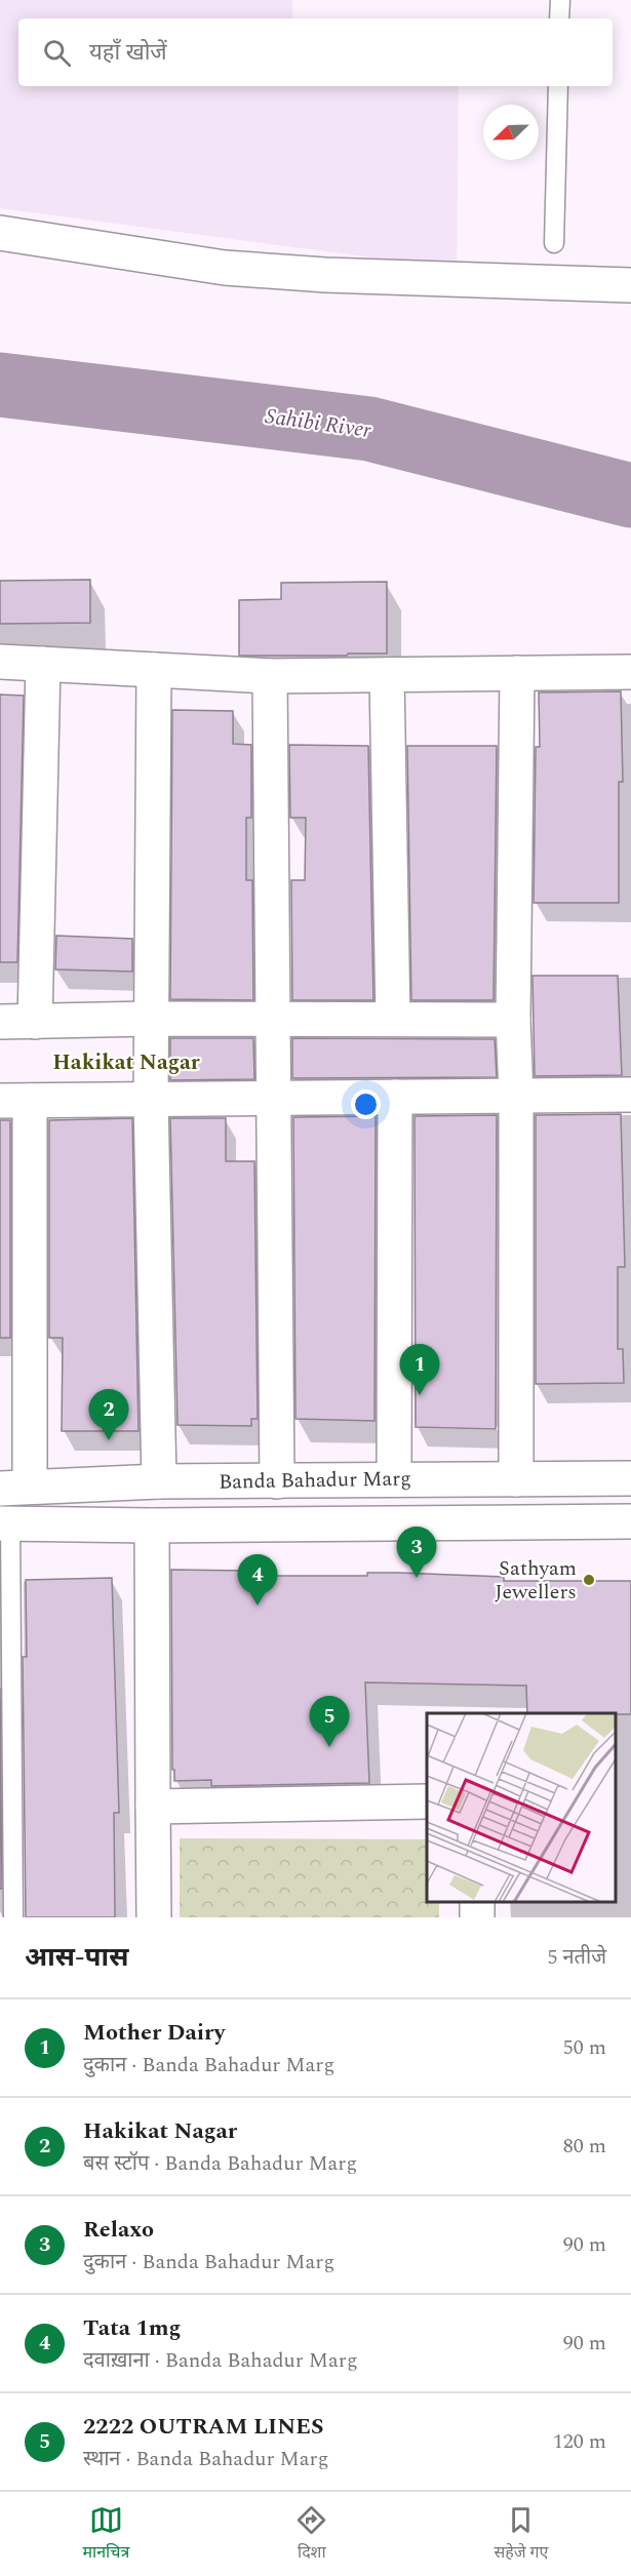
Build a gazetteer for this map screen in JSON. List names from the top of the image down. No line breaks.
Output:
{"streets":{"street":["Banda Bahadur Marg"]},"districts":["Hakikat Nagar"],"water":["Sahibi River"],"places":["Sathyam Jewellers"],"north":"bottom left","page":{"search":"यहाँ खोजें","pins":["1","2","3","4","5"],"heading":["आस-पास","5 नतीजे"],"list":[{"mark":"1","name":"Mother Dairy","note":"दुकान · Banda Bahadur Marg","value":"50 m"},{"mark":"2","name":"Hakikat Nagar","note":"बस स्टॉप · Banda Bahadur Marg","value":"80 m"},{"mark":"3","name":"Relaxo","note":"दुकान · Banda Bahadur Marg","value":"90 m"},{"mark":"4","name":"Tata 1mg","note":"दवाख़ाना · Banda Bahadur Marg","value":"90 m"},{"mark":"5","name":"2222 OUTRAM LINES","note":"स्थान · Banda Bahadur Marg","value":"120 m"}],"nav":["मानचित्र","दिशा","सहेजे गए"]}}
